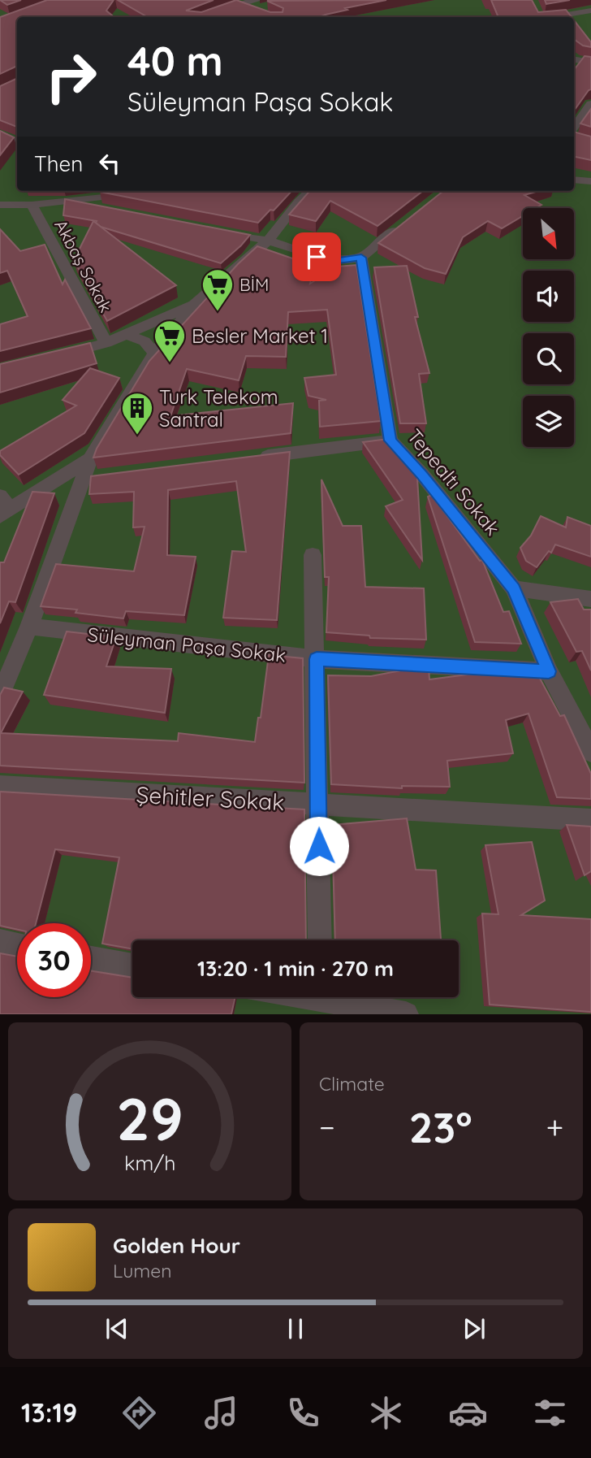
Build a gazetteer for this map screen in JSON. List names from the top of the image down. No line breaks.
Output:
{"streets":{"street":["Akbaş Sokak","Tepealtı Sokak","Süleyman Paşa Sokak","Şehitler Sokak"]},"crossings":[["Tepealtı Sokak","Süleyman Paşa Sokak"]],"places":{"supermarket":["BİM","Besler Market 1"],"building":["Turk Telekom Santral"]},"north":"bottom right","page":{"turn":["40 m","Süleyman Paşa Sokak"],"then":"Then","limit":"30","trip":"13:20 · 1 min · 270 m","tile":"Climate","heat":["−","23°","+"],"song":["Golden Hour","Lumen"],"tabs":"13:19","gauge":["29","km/h"]}}
